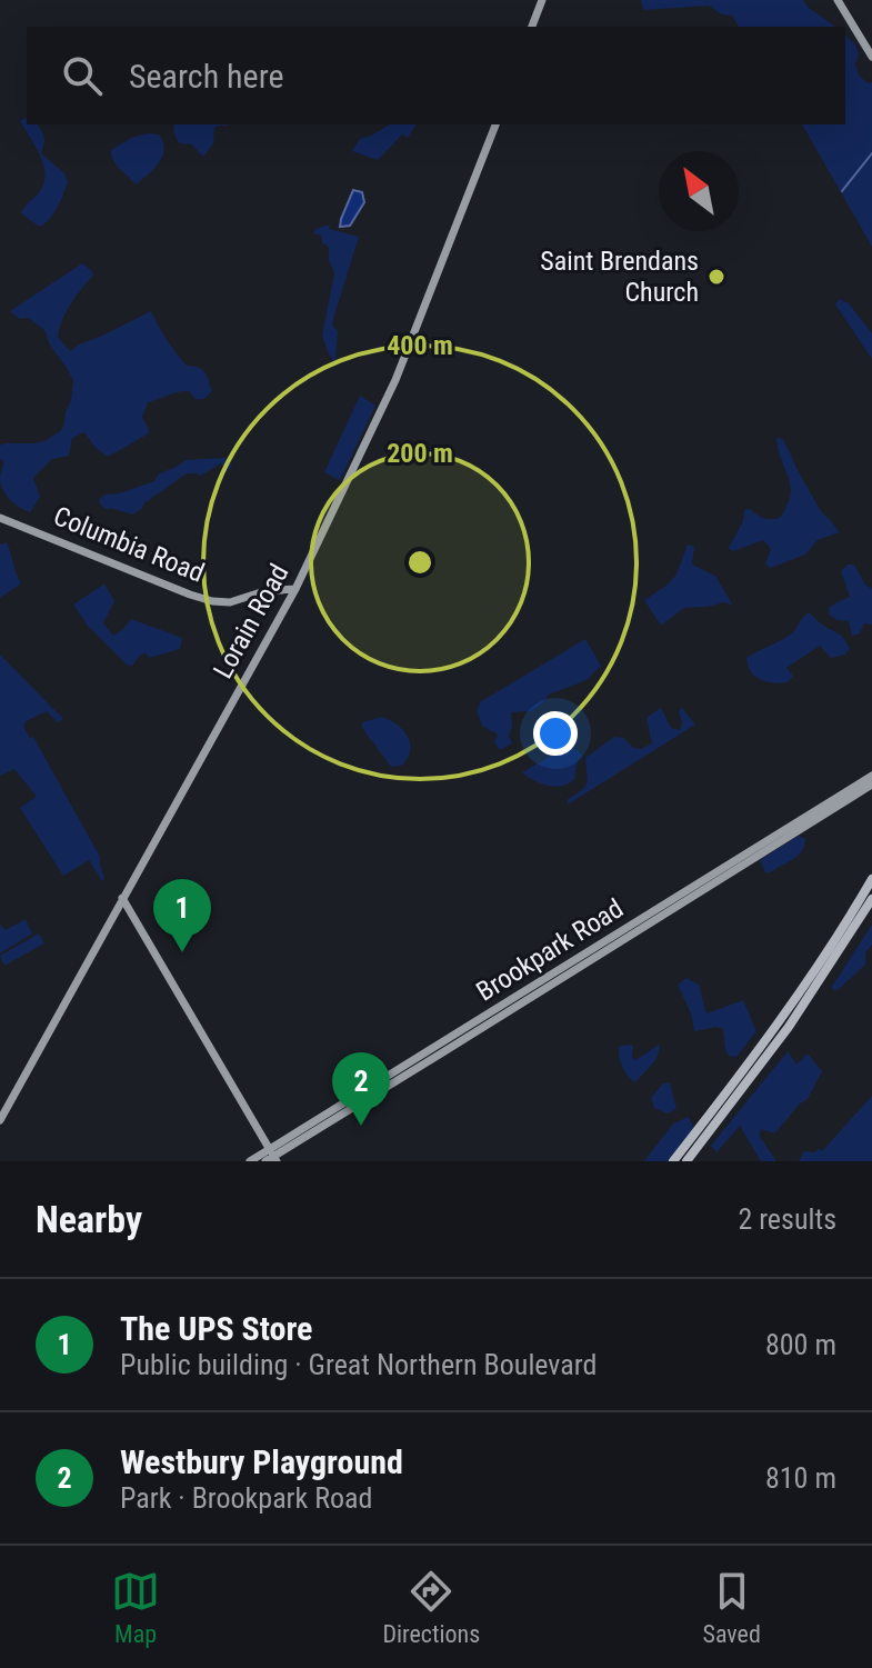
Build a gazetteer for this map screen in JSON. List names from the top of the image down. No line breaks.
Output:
{"streets":{"main road":["Columbia Road","Lorain Road","Brookpark Road"]},"crossings":[["Columbia Road","Lorain Road"]],"places":["Saint Brendans Church"],"north":"top left","page":{"search":"Search here","pins":["1","2"],"heading":["Nearby","2 results"],"list":[{"mark":"1","name":"The UPS Store","note":"Public building · Great Northern Boulevard","value":"800 m"},{"mark":"2","name":"Westbury Playground","note":"Park · Brookpark Road","value":"810 m"}],"nav":["Map","Directions","Saved"]},"rings":["400 m","200 m"]}
